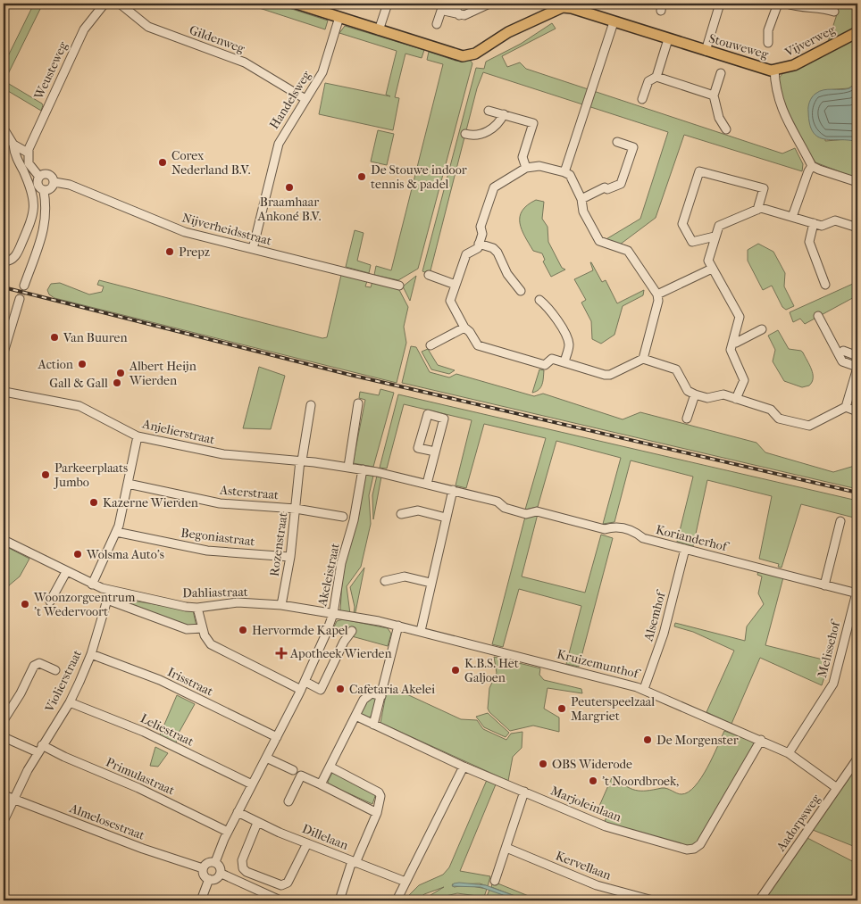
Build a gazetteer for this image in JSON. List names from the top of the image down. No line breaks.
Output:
{"streets":{"main road":["Vijverweg","Stouweweg"],"street":["Gildenweg","Weusteweg","Handelsweg","Nijverheidsstraat","Anjelierstraat","Asterstraat","Begoniastraat","Korianderhof","Rozenstraat","Akeleistraat","Dahliastraat","Alsemhof","Melissehof","Kruizemunthof","Violierstraat","Irisstraat","Leliestraat","Primulastraat","Marjoleinlaan","Almelosestraat","Aadorpsweg","Dillelaan","Kervellaan"]},"crossings":[["Gildenweg","Handelsweg"],["Vijverweg","Stouweweg"],["Stouweweg","Handelsweg"],["Handelsweg","Nijverheidsstraat"],["Anjelierstraat","Korianderhof"],["Anjelierstraat","Rozenstraat"],["Anjelierstraat","Akeleistraat"],["Asterstraat","Rozenstraat"],["Begoniastraat","Rozenstraat"],["Korianderhof","Alsemhof"],["Korianderhof","Melissehof"],["Rozenstraat","Dahliastraat"],["Akeleistraat","Dahliastraat"],["Akeleistraat","Kruizemunthof"],["Akeleistraat","Irisstraat"],["Akeleistraat","Leliestraat"],["Akeleistraat","Primulastraat"],["Akeleistraat","Almelosestraat"],["Akeleistraat","Dillelaan"],["Dahliastraat","Kruizemunthof"],["Dahliastraat","Violierstraat"],["Alsemhof","Kruizemunthof"],["Melissehof","Kruizemunthof"],["Kruizemunthof","Marjoleinlaan"],["Kruizemunthof","Aadorpsweg"],["Violierstraat","Irisstraat"],["Violierstraat","Leliestraat"],["Violierstraat","Primulastraat"],["Violierstraat","Almelosestraat"]],"places":{"other":["Corex Nederland B.V.","De Stouwe indoor tennis & padel","Braamhaar Ankoné B.V.","Prepz","Van Buuren","Action","Albert Heijn Wierden","Gall & Gall","Parkeerplaats Jumbo","Kazerne Wierden","Wolsma Auto's","Woonzorgcentrum 't Wedervoort","Hervormde Kapel","K.B.S. Het Galjoen","Cafetaria Akelei","Peuterspeelzaal Margriet","De Morgenster","OBS Widerode","'t Noordbroek,"],"health":["Apotheek Wierden"]}}
